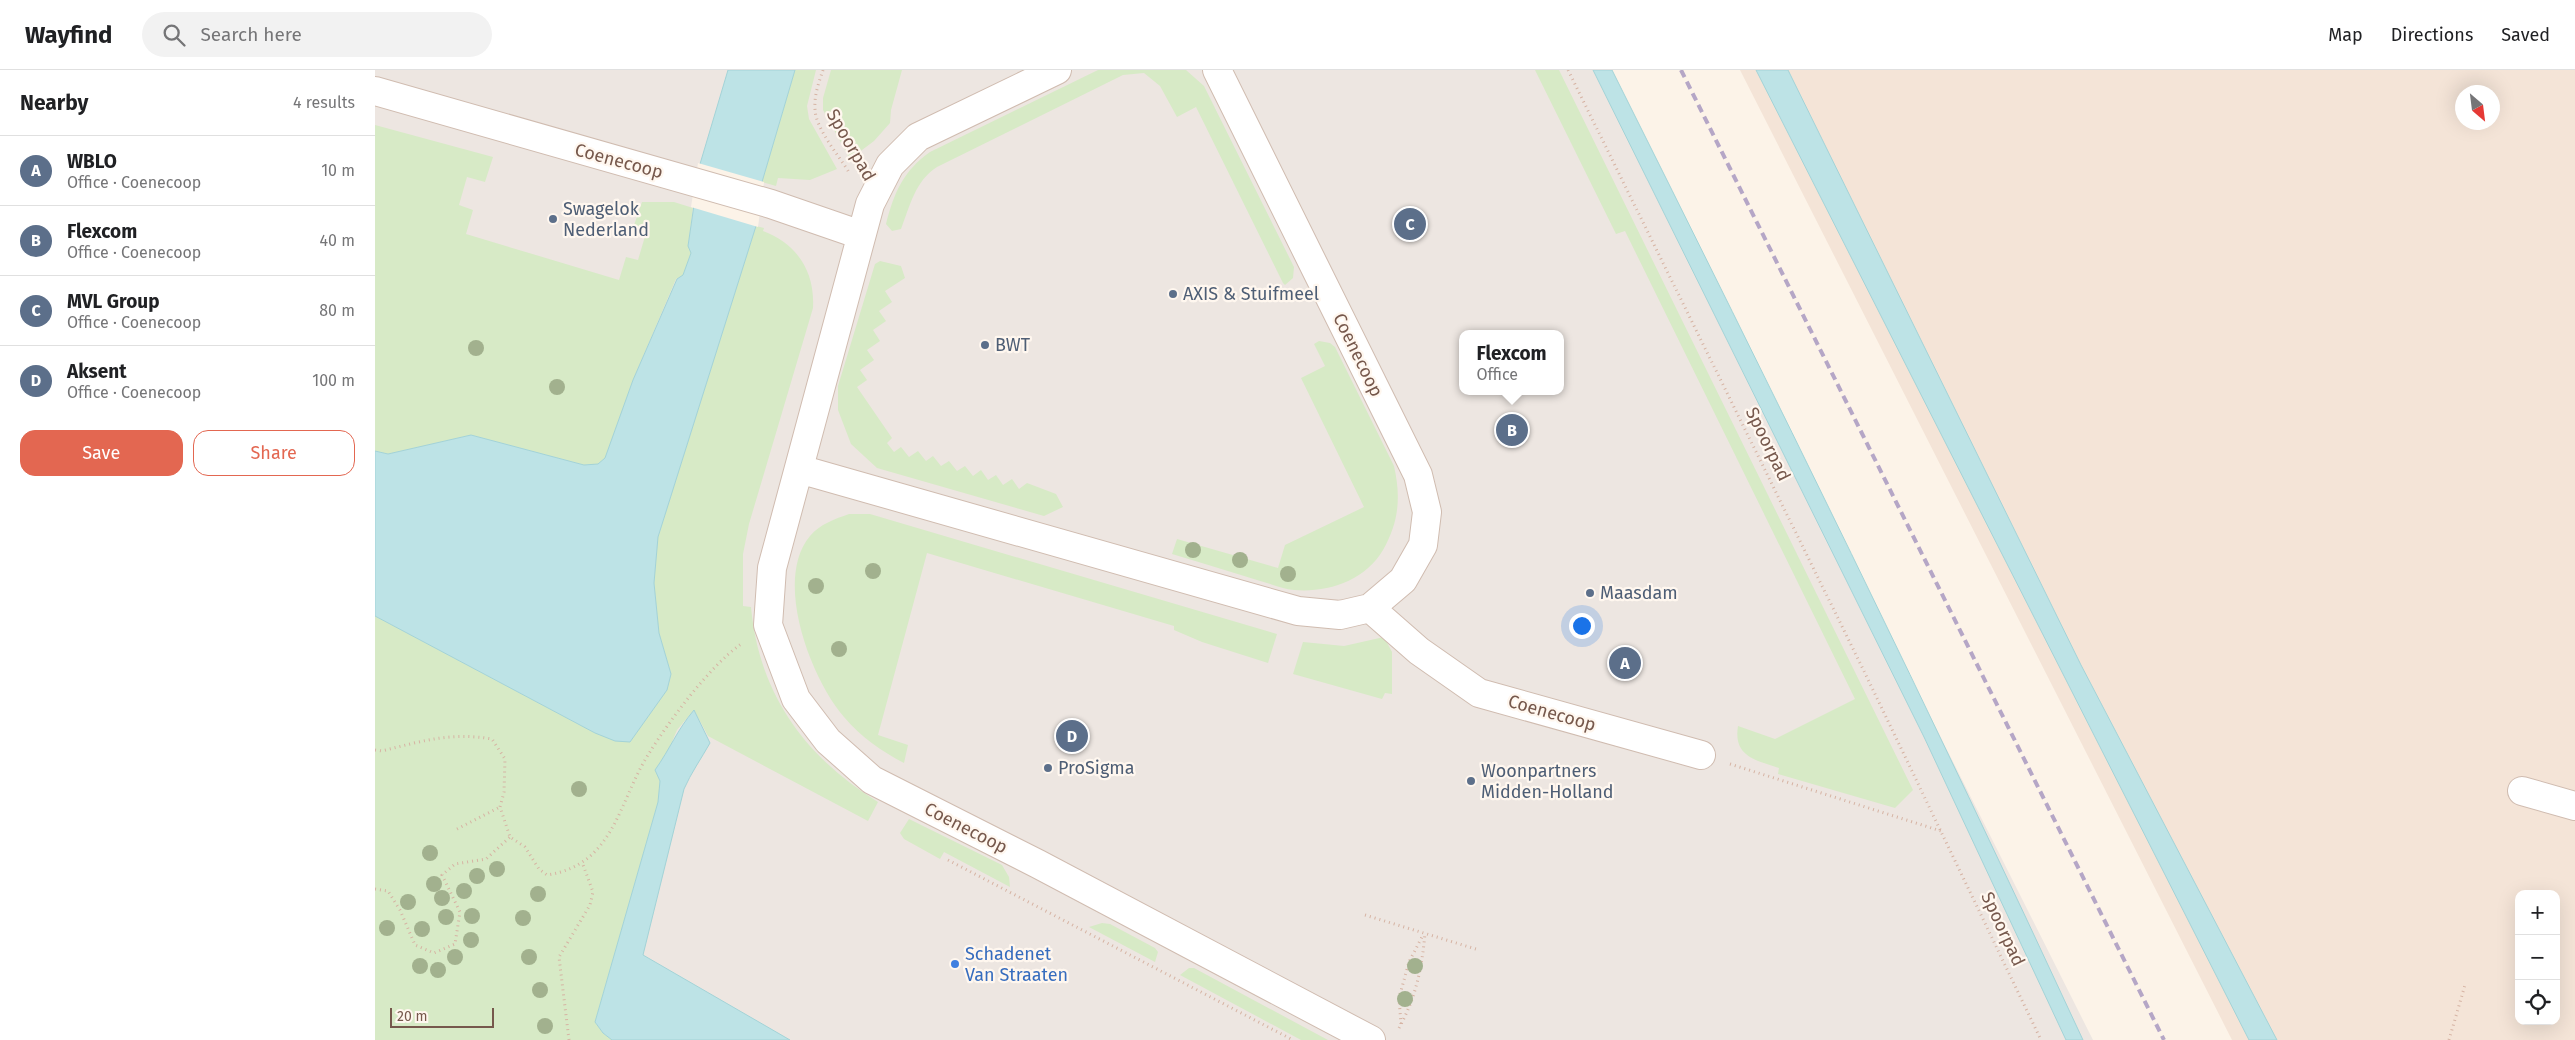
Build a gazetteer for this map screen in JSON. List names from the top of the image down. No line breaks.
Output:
{"streets":{"street":["Coenecoop"],"path":["Spoorpad"]},"crossings":[["Spoorpad","Coenecoop"]],"places":["Swagelok Nederland","AXIS & Stuifmeel","BWT","Maasdam","ProSigma","Woonpartners Midden-Holland","Schadenet Van Straaten"],"scale_bar":"20 m","north":"bottom right","page":{"header":"Wayfind","search":"Search here","nav":["Map","Directions","Saved"],"heading":["Nearby","4 results"],"list":[{"mark":"A","name":"WBLO","note":"Office · Coenecoop","value":"10 m"},{"mark":"B","name":"Flexcom","note":"Office · Coenecoop","value":"40 m"},{"mark":"C","name":"MVL Group","note":"Office · Coenecoop","value":"80 m"},{"mark":"D","name":"Aksent","note":"Office · Coenecoop","value":"100 m"}],"pins":["C","B","A","D"],"popup":["Flexcom","Office"],"buttons":["Save","Share"],"map_buttons":["+","−"],"scale":"20 m"}}
